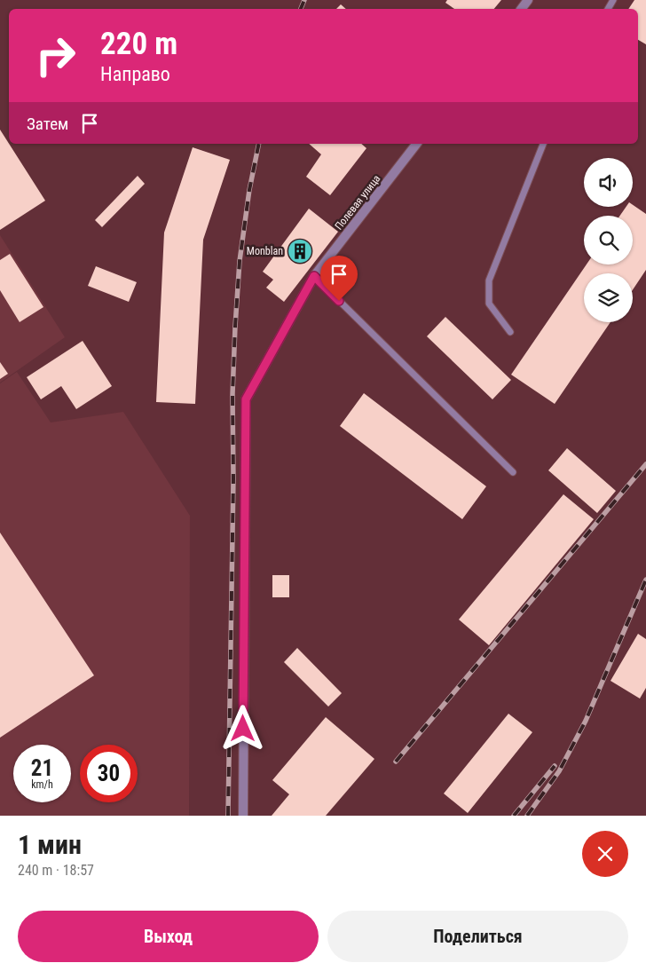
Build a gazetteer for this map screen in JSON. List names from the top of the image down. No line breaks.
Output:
{"streets":{"street":["Полевая улица"]},"places":{"building":["Monblan"]},"page":{"turn":["220 m","Направо"],"then":"Затем","speed":"21 km/h","limit":"30","heading":["1 мин","240 m · 18:57"],"buttons":["Выход","Поделиться"]}}
